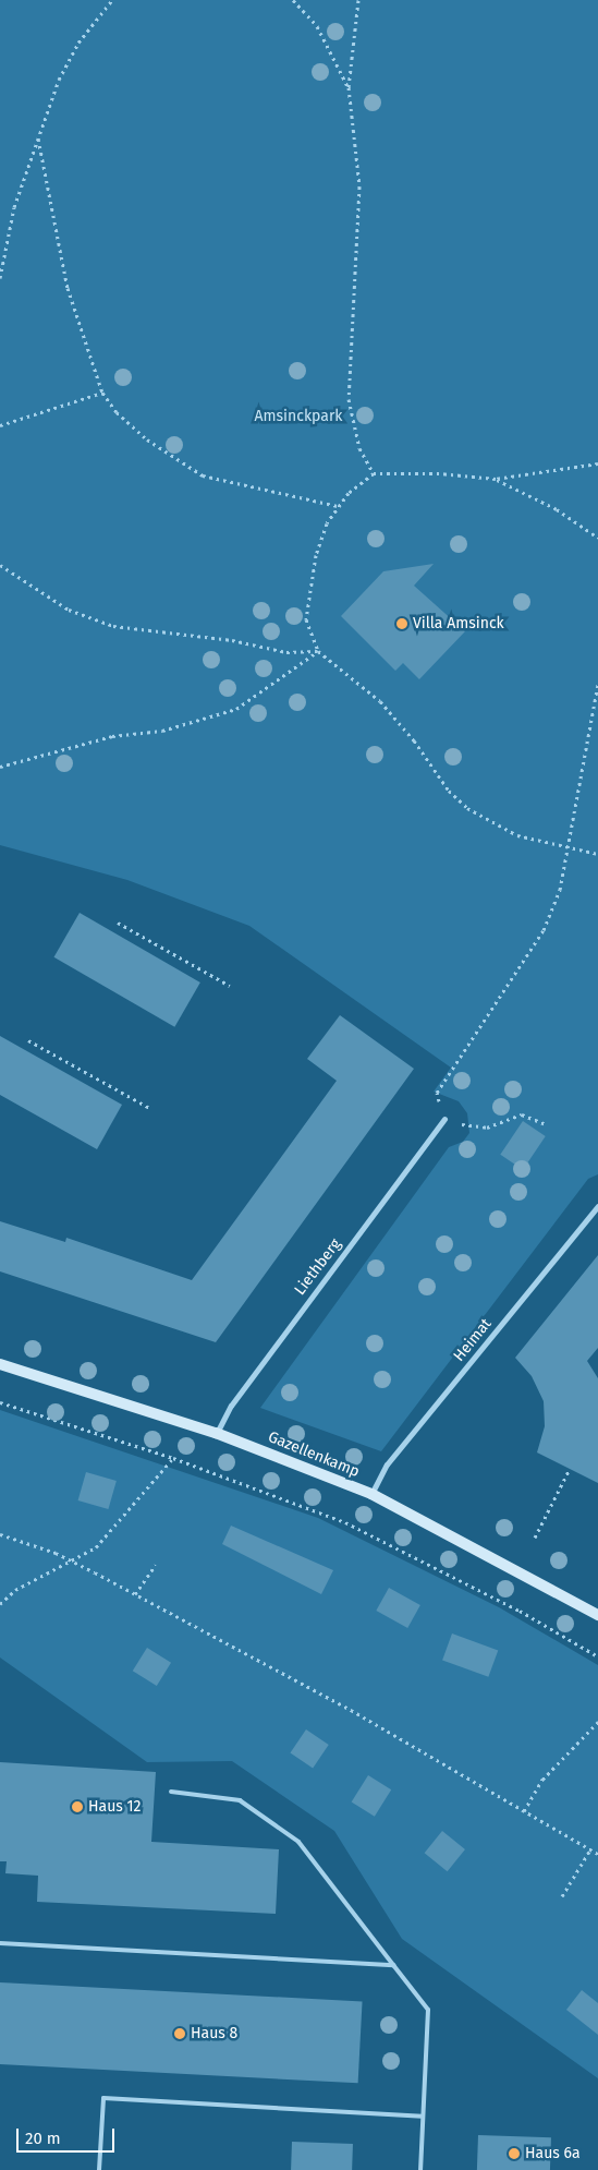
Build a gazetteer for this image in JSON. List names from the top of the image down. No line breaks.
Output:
{"streets":{"street":["Liethberg","Heimat","Gazellenkamp"]},"crossings":[["Liethberg","Gazellenkamp"],["Heimat","Gazellenkamp"]],"parks":["Amsinckpark"],"places":["Villa Amsinck","Haus 12","Haus 8","Haus 6a"],"scale_bar":"20 m"}
